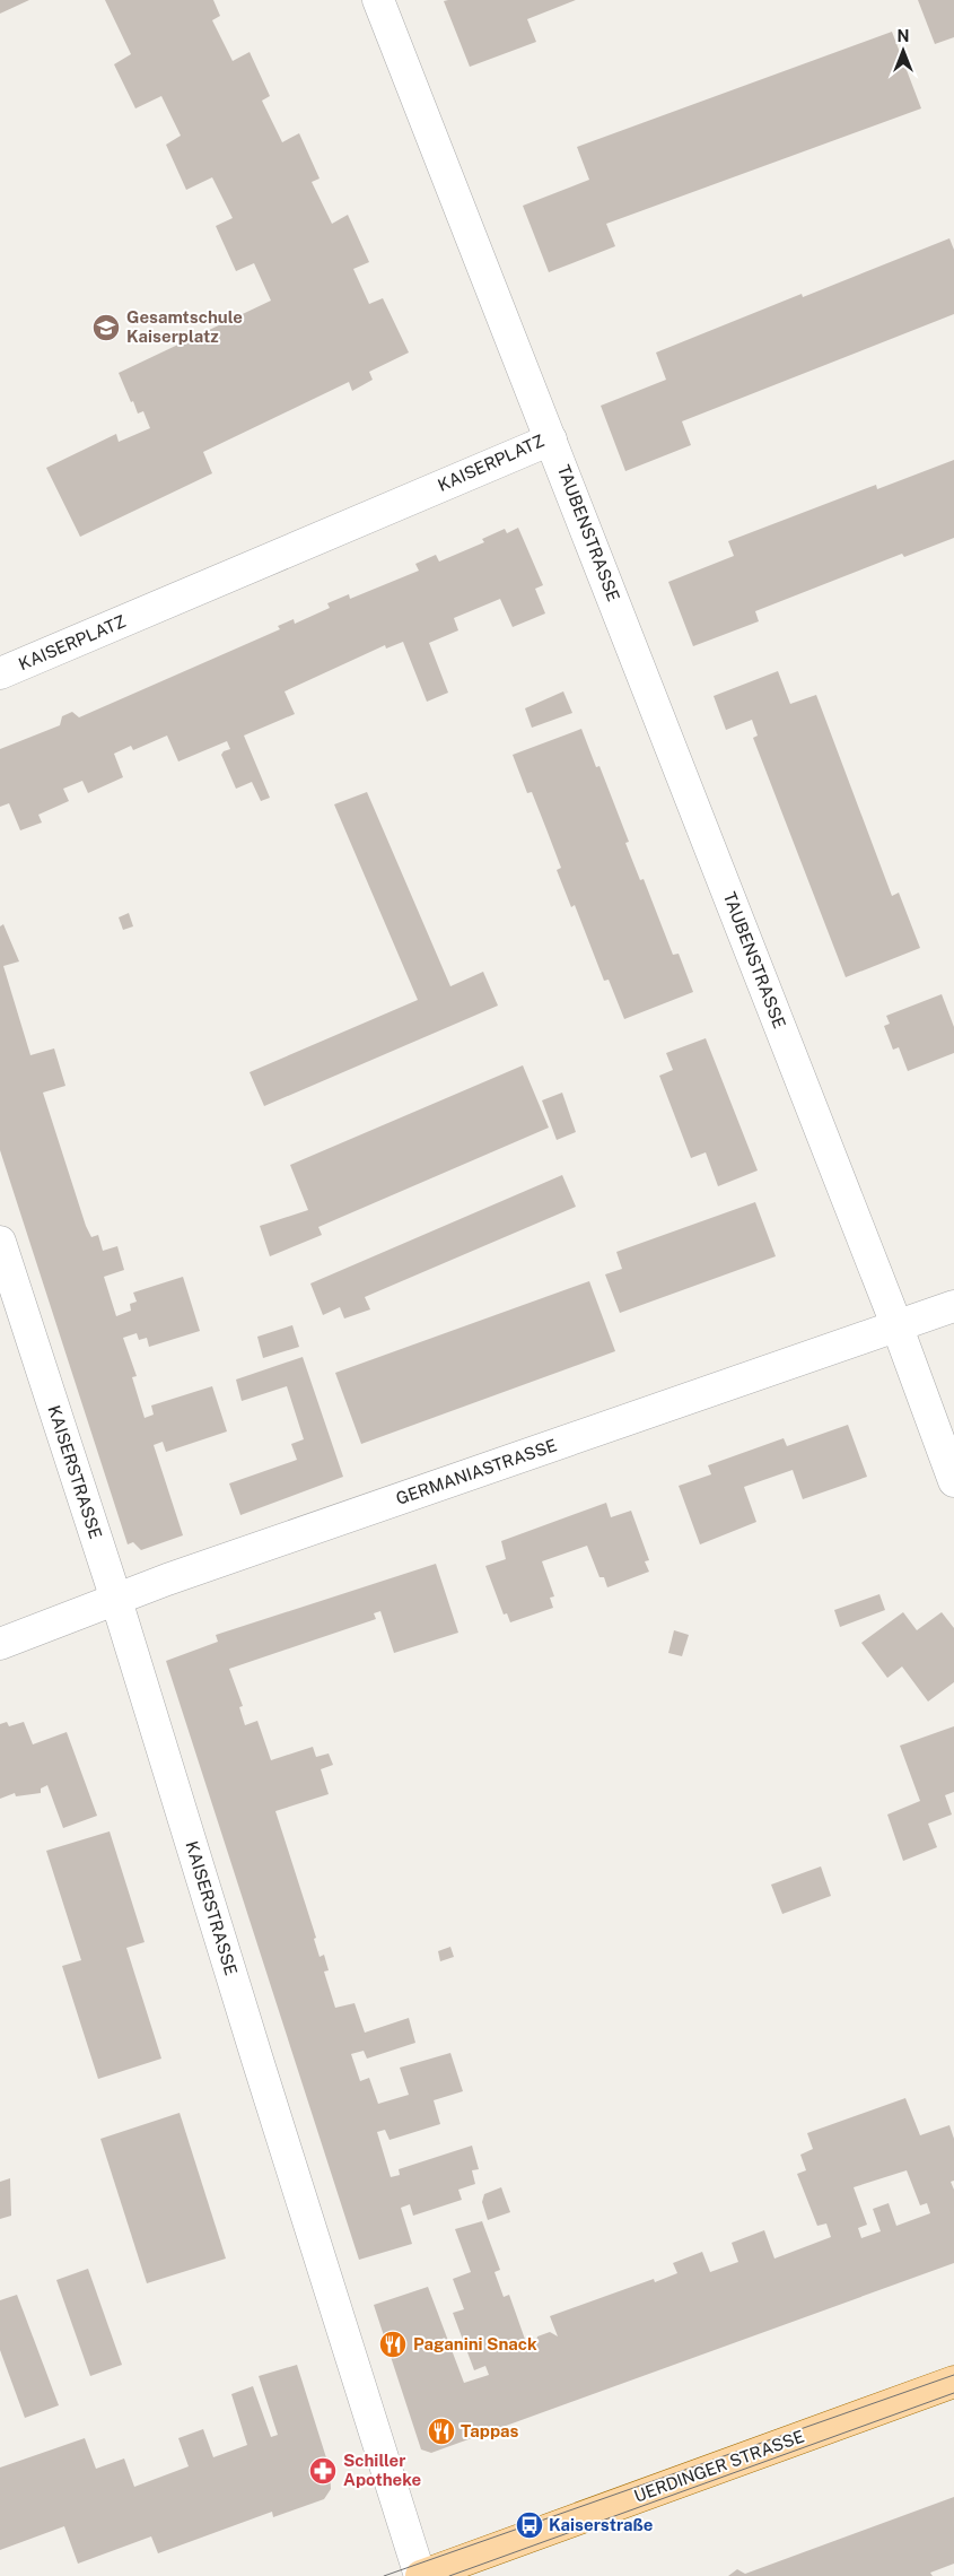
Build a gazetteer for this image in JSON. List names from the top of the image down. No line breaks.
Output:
{"streets":{"main road":["UERDINGER STRASSE"],"street":["KAISERPLATZ","TAUBENSTRASSE","KAISERSTRASSE","GERMANIASTRASSE"]},"crossings":[["KAISERPLATZ","TAUBENSTRASSE"],["TAUBENSTRASSE","GERMANIASTRASSE"],["KAISERSTRASSE","GERMANIASTRASSE"],["KAISERSTRASSE","UERDINGER STRASSE"]],"places":{"school or university":["Gesamtschule Kaiserplatz"],"restaurant":["Paganini Snack","Tappas"],"pharmacy":["Schiller Apotheke"],"bus stop":["Kaiserstraße"]},"north":"top"}
